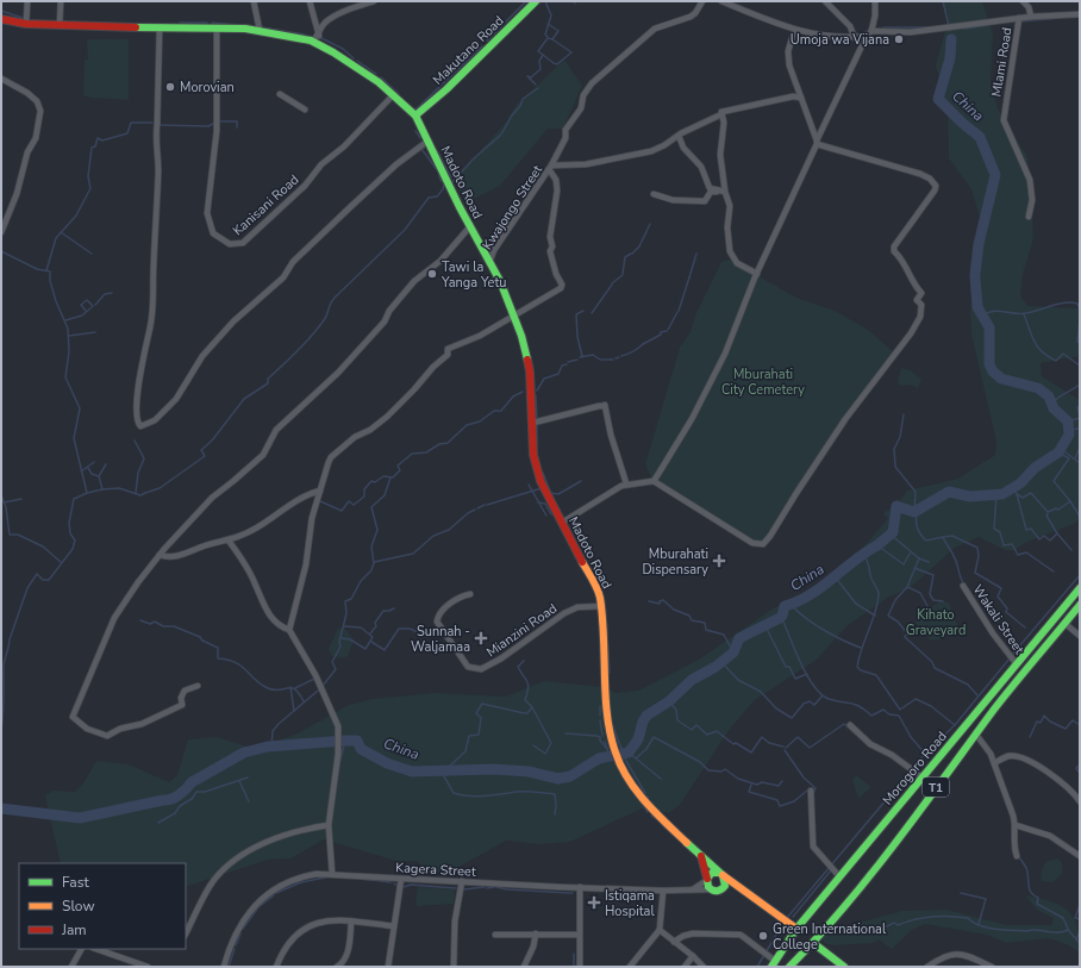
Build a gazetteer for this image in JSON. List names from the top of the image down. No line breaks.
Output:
{"streets":{"main road":["Makutano Road","Madoto Road","Morogoro Road","T1"],"street":["Mlami Road","Kanisani Road","Kwajongo Street","Wakali Street","Mianzini Road","Kagera Street"]},"crossings":[["Makutano Road","Madoto Road"],["Madoto Road","Kanisani Road"],["Madoto Road","Kwajongo Street"],["Madoto Road","Mianzini Road"],["Wakali Street","Morogoro Road"]],"water":["China"],"parks":["Mburahati City Cemetery","Kihato Graveyard"],"places":{"other":["Umoja wa Vijana","Morovian","Tawi la Yanga Yetu","Green International College"],"health":["Mburahati Dispensary","Sunnah - Waljamaa","Istiqama Hospital"]},"legend":["Fast","Slow","Jam"]}
